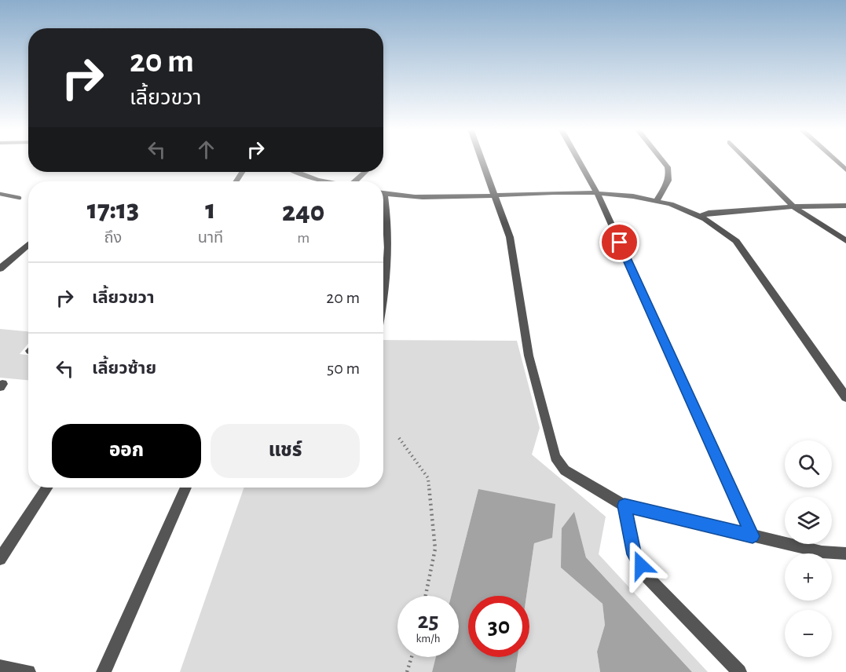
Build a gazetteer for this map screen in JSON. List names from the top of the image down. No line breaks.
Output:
{"page":{"turn":["20 m","เลี้ยวขวา"],"eta":["17:13","ถึง","1","นาที","240","m"],"list":[{"name":"เลี้ยวขวา","value":"20 m"},{"name":"เลี้ยวซ้าย","value":"50 m"}],"buttons":["ออก","แชร์"],"map_buttons":["+","−"],"speed":"25 km/h","limit":"30"}}
